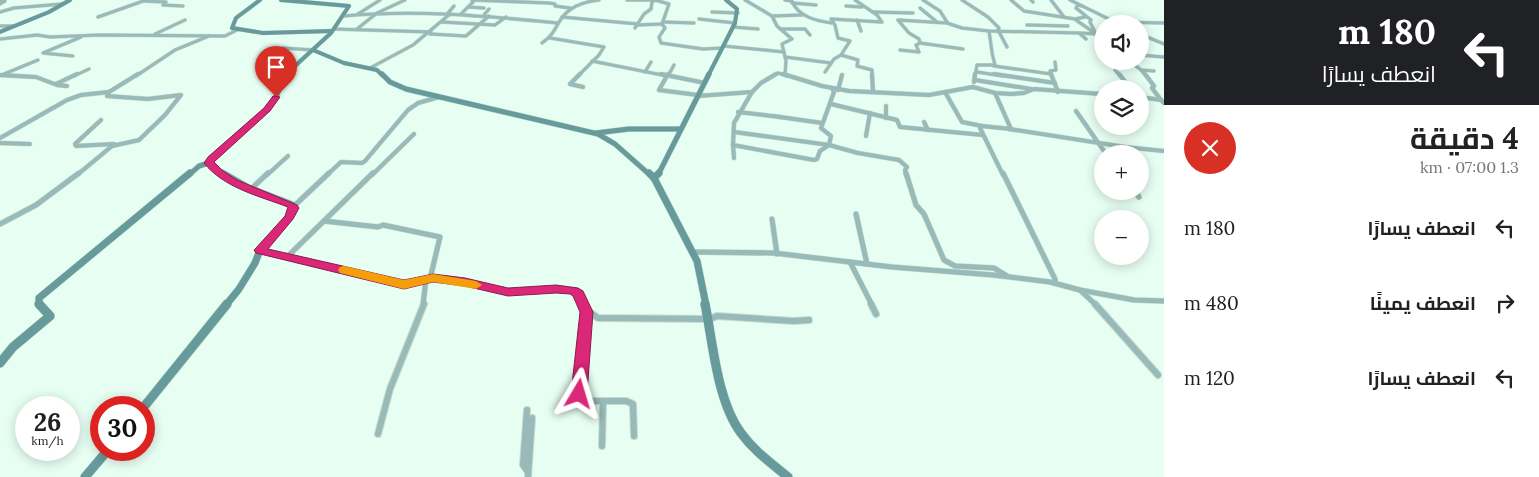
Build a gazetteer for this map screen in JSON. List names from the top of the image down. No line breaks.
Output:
{"page":{"turn":["180 m","انعطف يسارًا"],"map_buttons":["+","−"],"heading":["4 دقيقة","1.3 km · 07:00"],"list":[{"name":"انعطف يسارًا","value":"180 m"},{"name":"انعطف يمينًا","value":"480 m"},{"name":"انعطف يسارًا","value":"120 m"}],"speed":"26 km/h","limit":"30"}}
